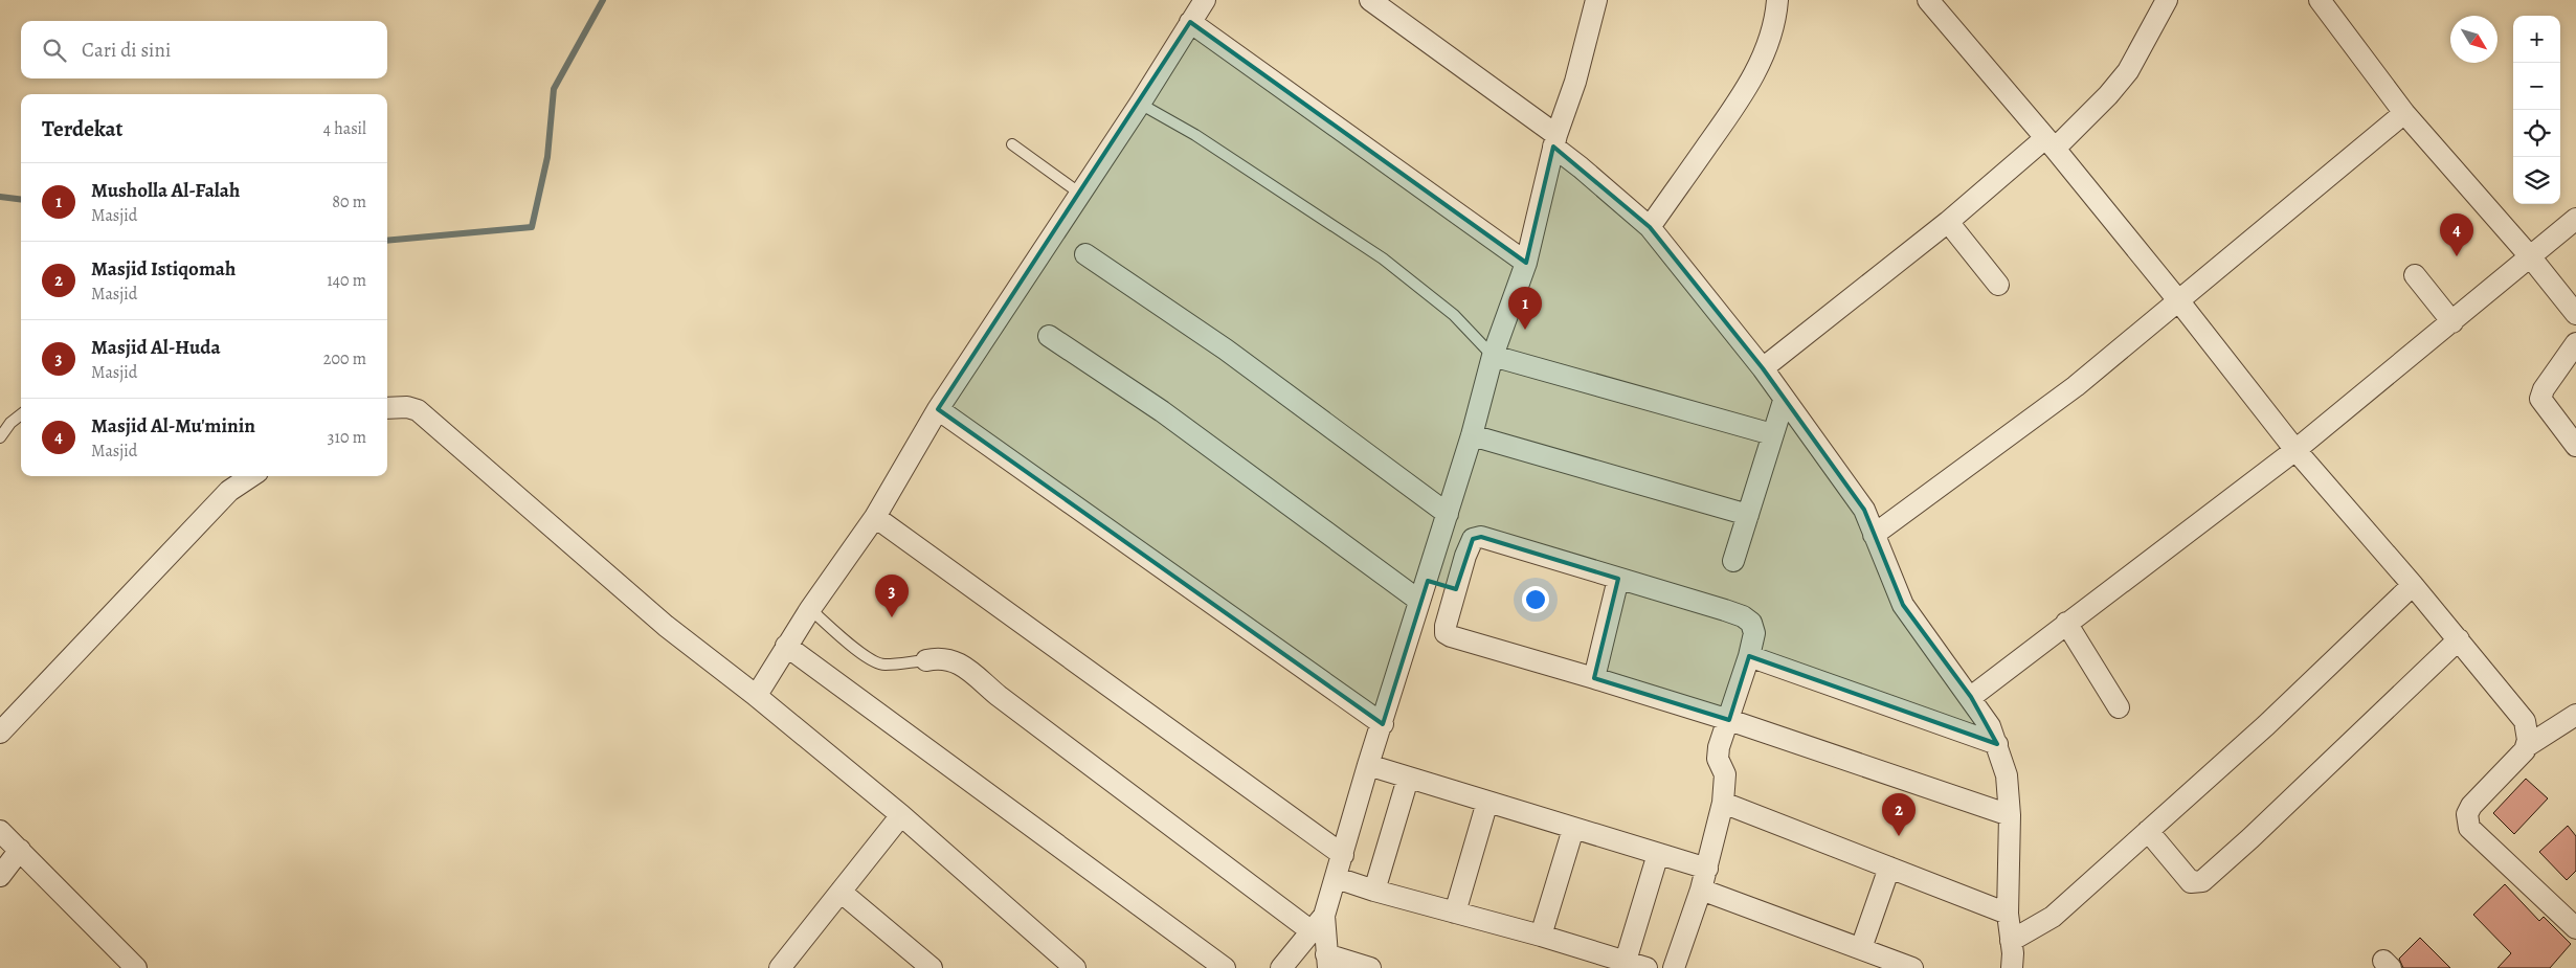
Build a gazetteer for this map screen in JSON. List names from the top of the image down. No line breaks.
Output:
{"north":"bottom right","page":{"map_buttons":["+","−"],"search":"Cari di sini","heading":["Terdekat","4 hasil"],"list":[{"mark":"1","name":"Musholla Al-Falah","note":"Masjid","value":"80 m"},{"mark":"2","name":"Masjid Istiqomah","note":"Masjid","value":"140 m"},{"mark":"3","name":"Masjid Al-Huda","note":"Masjid","value":"200 m"},{"mark":"4","name":"Masjid Al-Mu'minin","note":"Masjid","value":"310 m"}],"pins":["4","1","3","2"]}}
